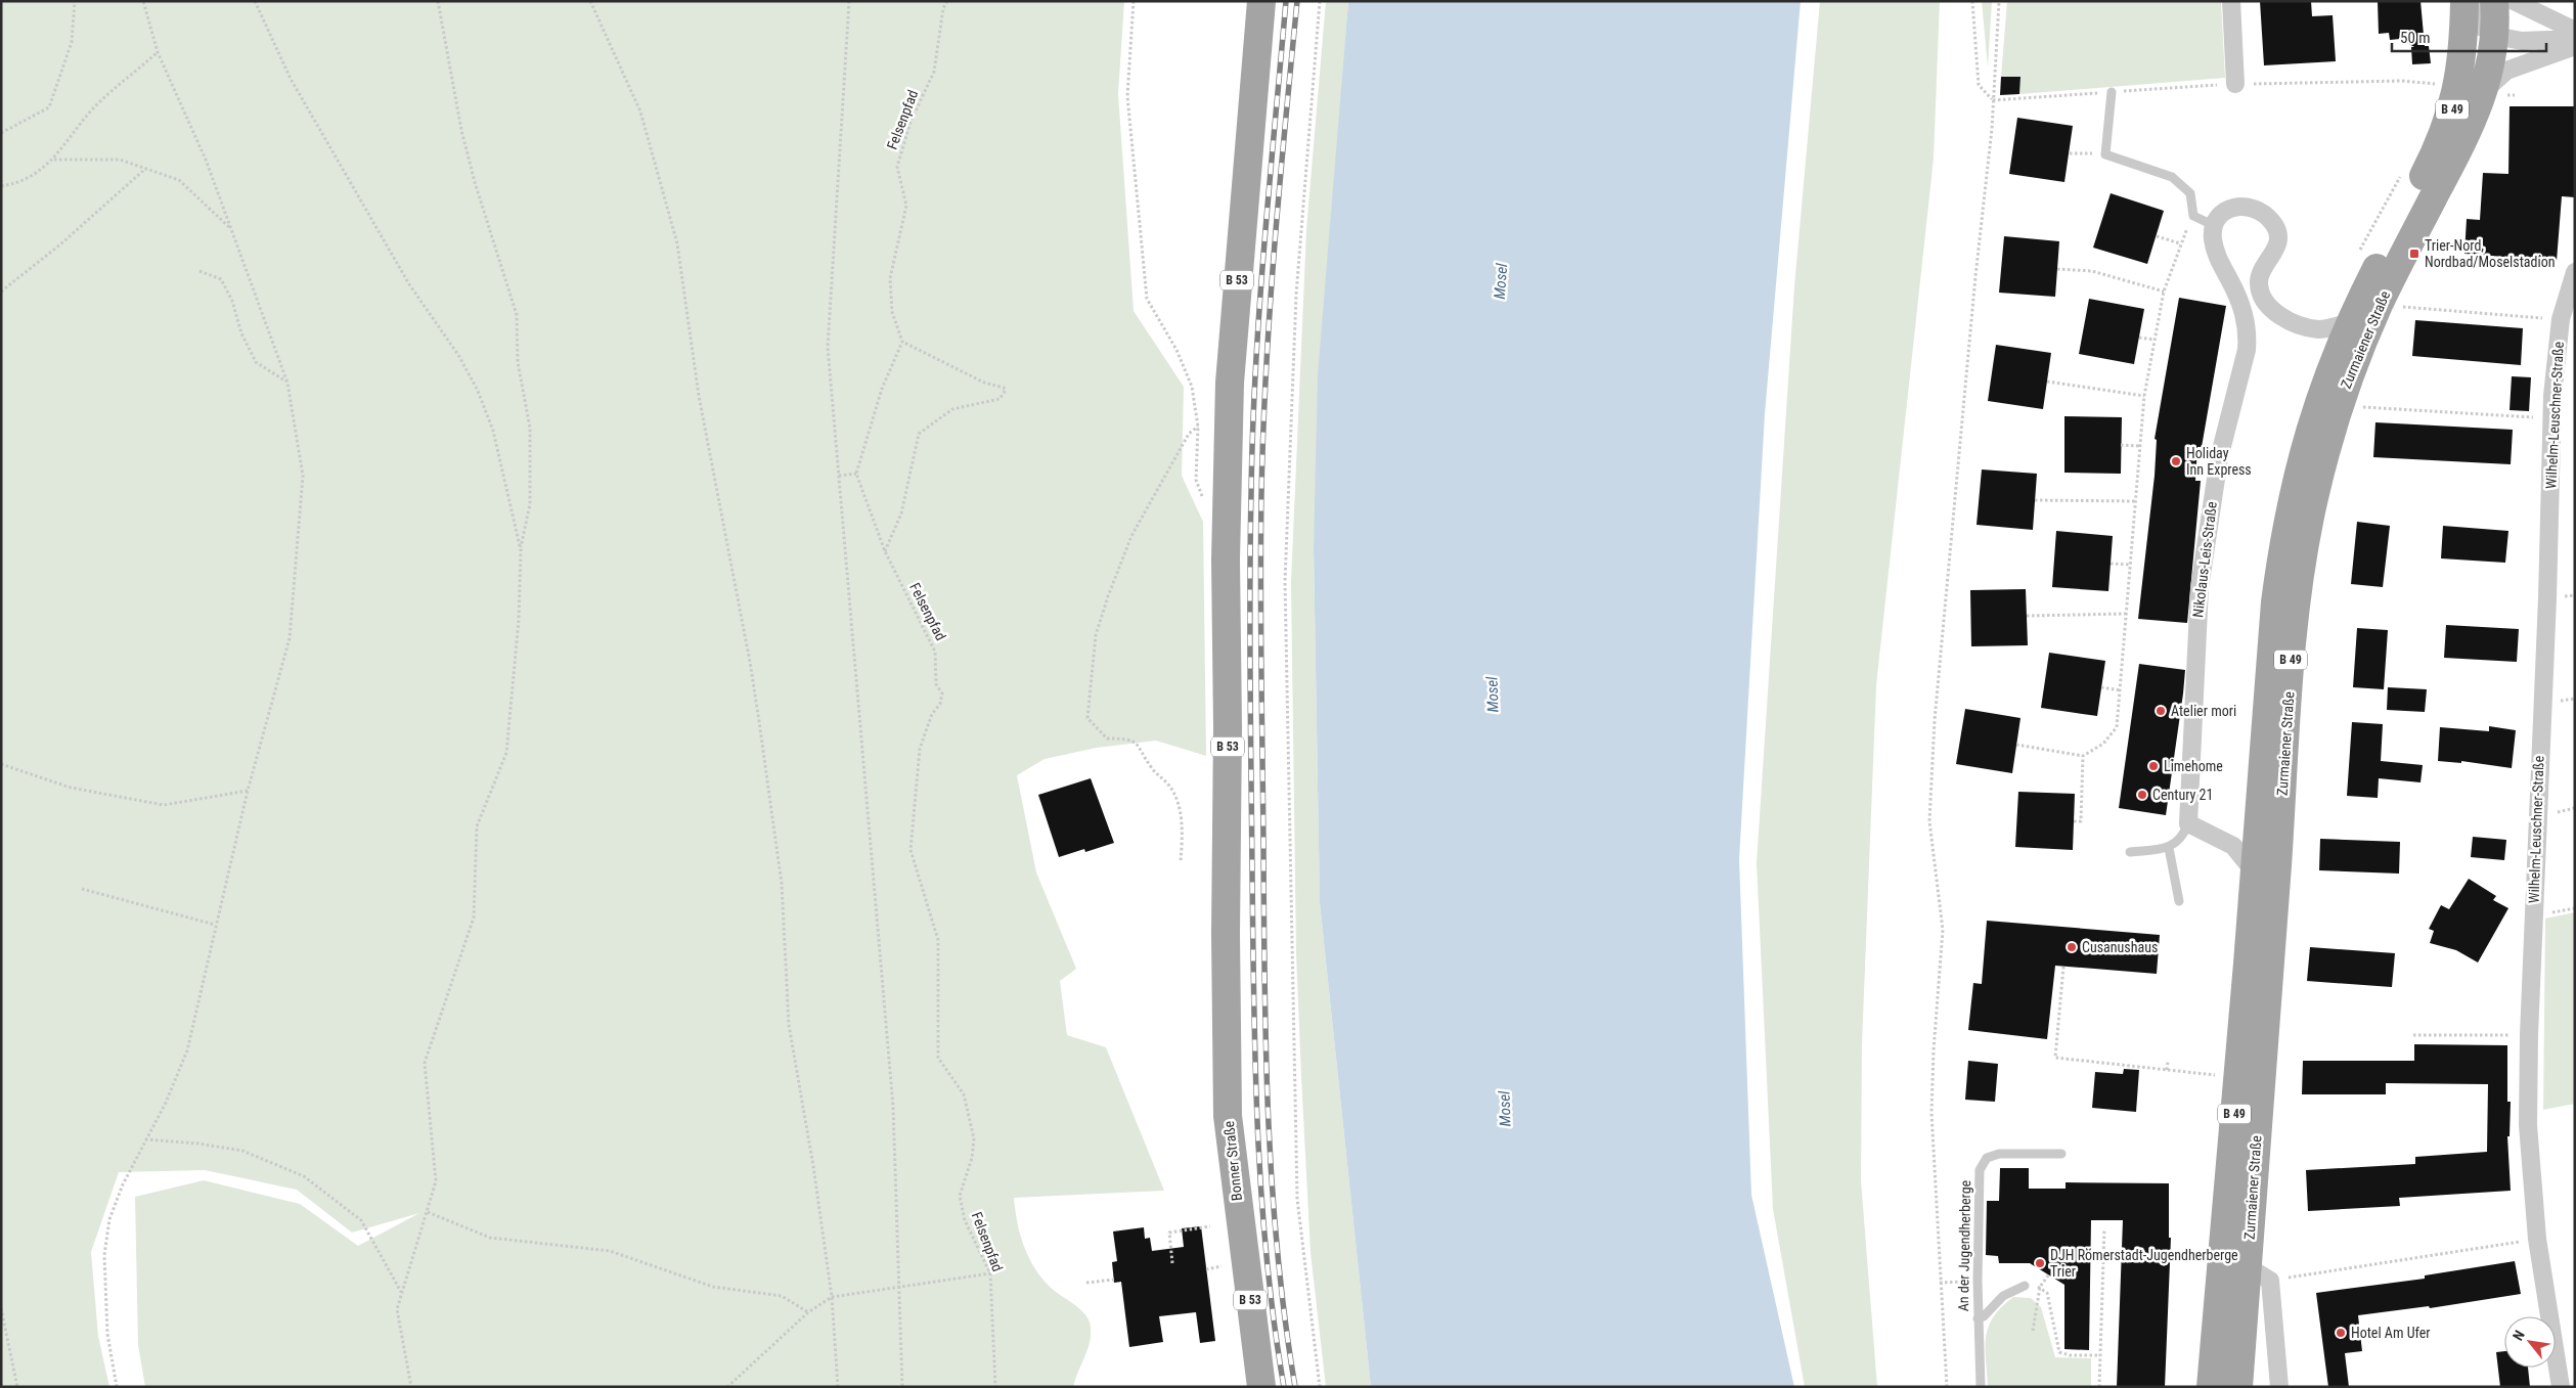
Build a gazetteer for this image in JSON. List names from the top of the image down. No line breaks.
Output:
{"streets":{"main road":["B 49","B 53","Zurmaiener Straße","Bonner Straße"],"street":["Wilhelm-Leuschner-Straße","Nikolaus-Leis-Straße"],"lane":["An der Jugendherberge"],"path":["Felsenpfad"]},"crossings":[["B 49","Zurmaiener Straße"],["B 53","Bonner Straße"]],"water":["Mosel"],"places":{"transit":["Trier-Nord, Nordbad/Moselstadion"],"other":["Holiday Inn Express","Atelier mori","Limehome","Century 21","Cusanushaus","DJH Römerstadt-Jugendherberge Trier","Hotel Am Ufer"]},"scale_bar":"50 m","north":"top left"}
